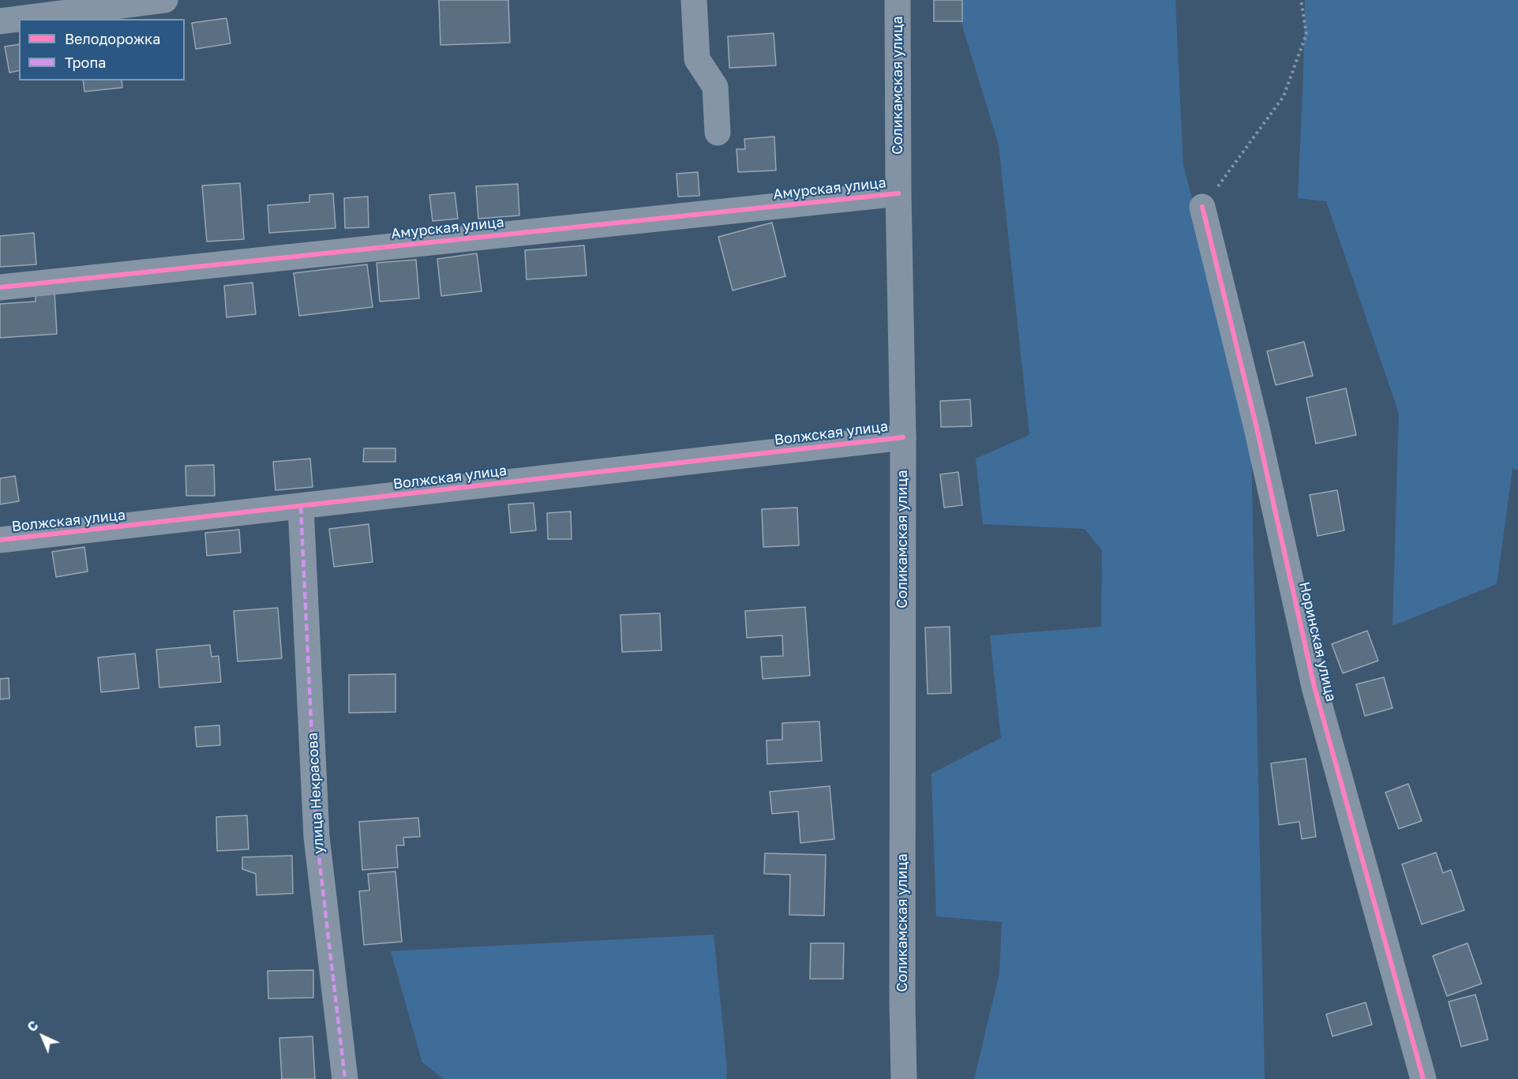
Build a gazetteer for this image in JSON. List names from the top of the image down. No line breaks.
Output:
{"streets":{"main road":["Соликамская улица"],"street":["Амурская улица","Волжская улица","Норинская улица","улица Некрасова"]},"crossings":[["Соликамская улица","Амурская улица"],["Соликамская улица","Волжская улица"],["Волжская улица","улица Некрасова"]],"legend":["Велодорожка","Тропа"],"north":"top left"}
